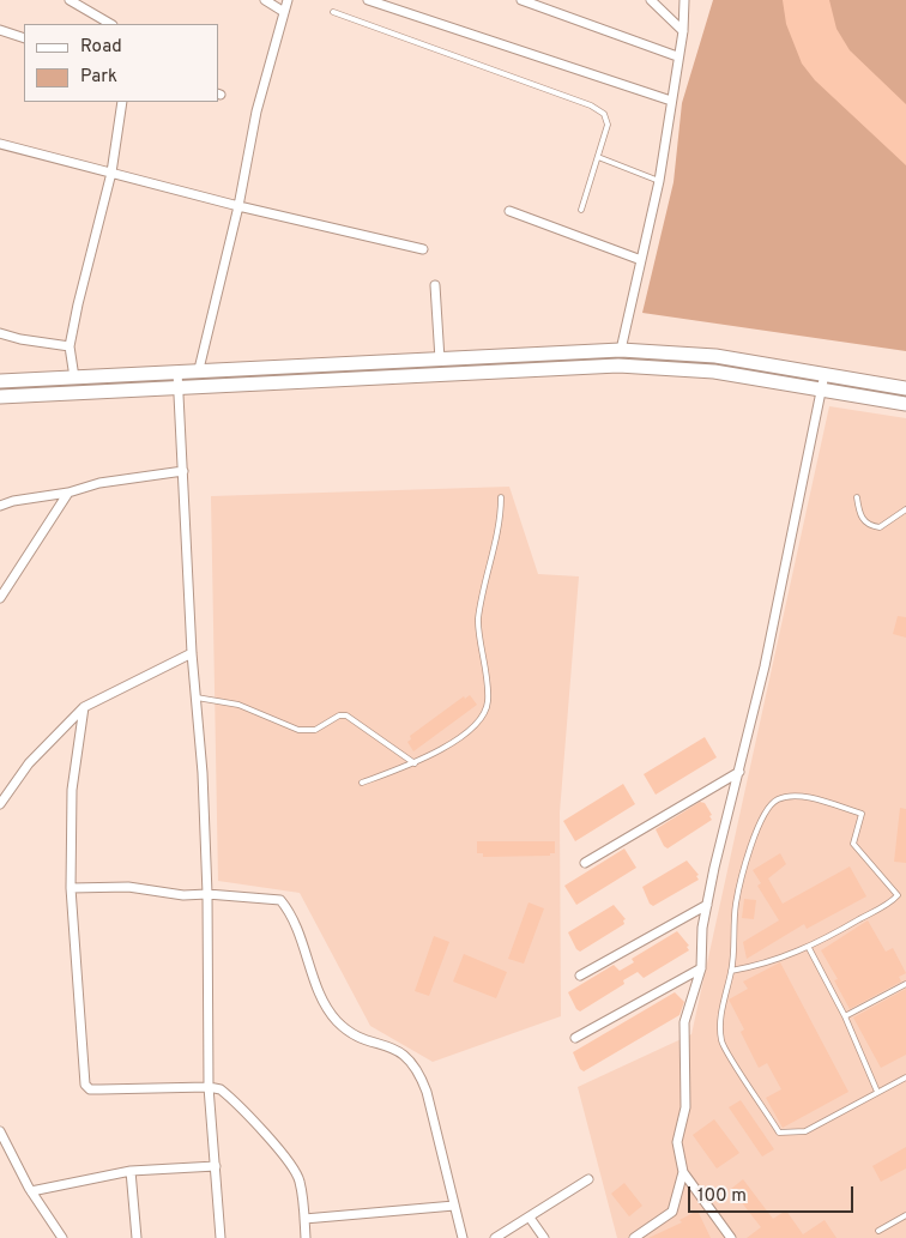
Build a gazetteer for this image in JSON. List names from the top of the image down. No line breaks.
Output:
{"legend":["Road","Park"],"scale_bar":"100 m"}
